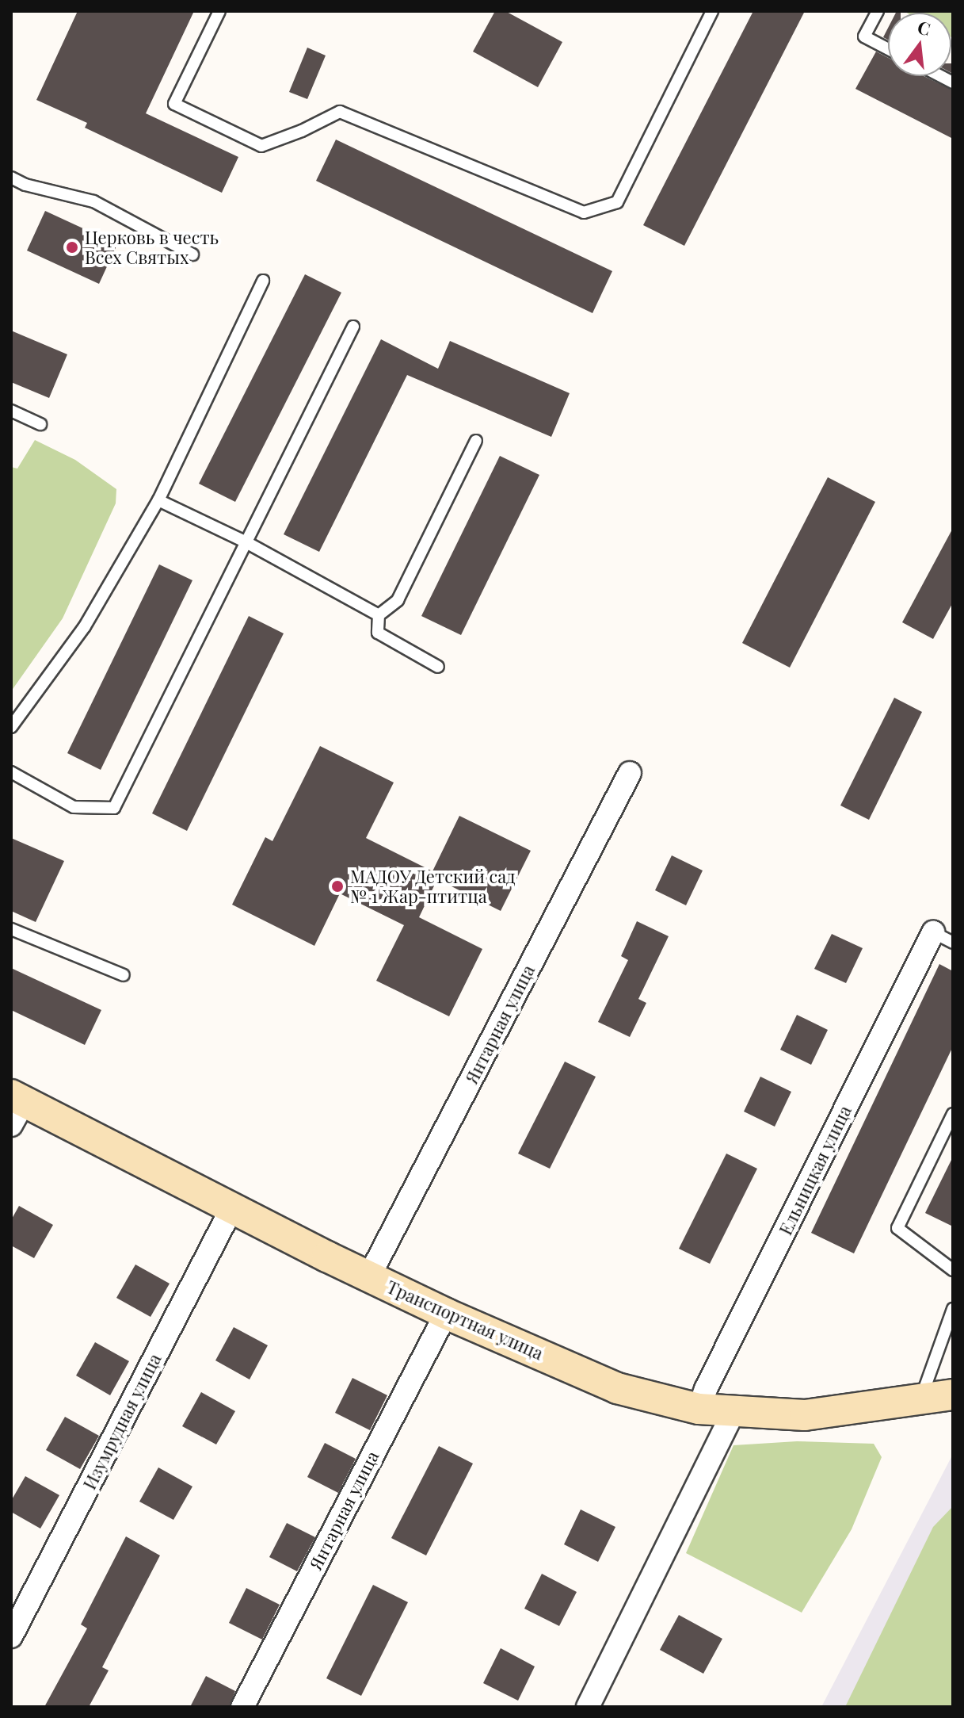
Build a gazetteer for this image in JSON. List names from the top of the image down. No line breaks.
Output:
{"streets":{"street":["Янтарная улица","Ельницкая улица","Транспортная улица","Изумрудная улица"]},"crossings":[["Янтарная улица","Транспортная улица"],["Ельницкая улица","Транспортная улица"],["Транспортная улица","Изумрудная улица"]],"places":["Церковь в честь Всех Святых","МАДОУ Детский сад № 1 Жар-птитца"],"north":"top"}
